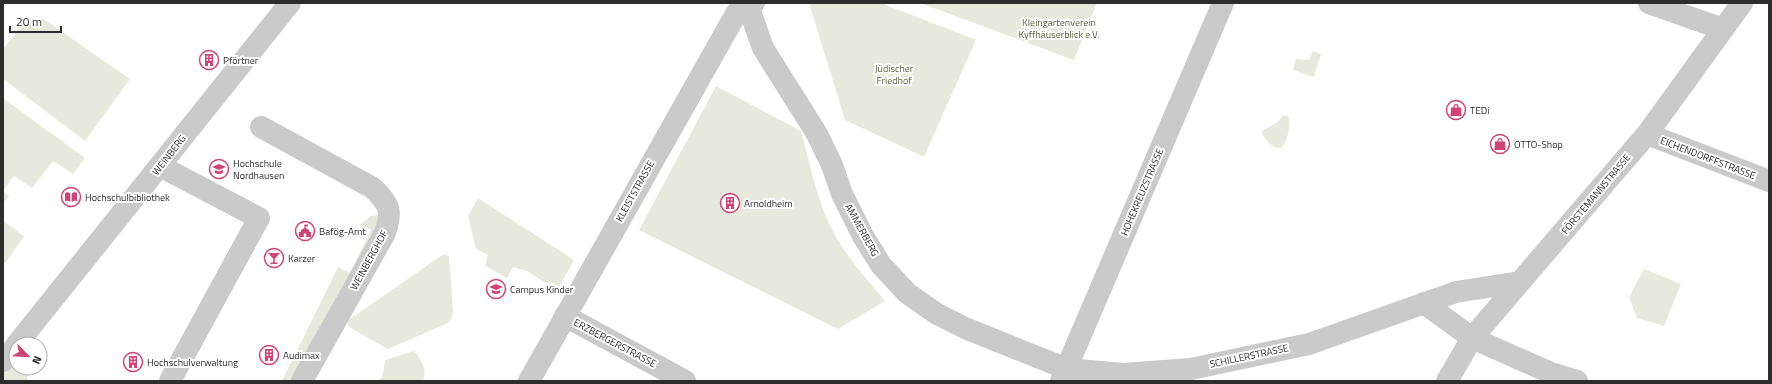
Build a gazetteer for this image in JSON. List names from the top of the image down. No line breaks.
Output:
{"streets":{"street":["WEINBERG","EICHENDORFFSTRASSE","KLEISTSTRASSE","HOHEKREUZSTRASSE","FÖRSTEMANNSTRASSE","AMMERBERG","WEINBERGHOF","ERZBERGERSTRASSE","SCHILLERSTRASSE"]},"crossings":[["EICHENDORFFSTRASSE","FÖRSTEMANNSTRASSE"],["KLEISTSTRASSE","AMMERBERG"],["KLEISTSTRASSE","ERZBERGERSTRASSE"],["HOHEKREUZSTRASSE","AMMERBERG"],["HOHEKREUZSTRASSE","SCHILLERSTRASSE"],["FÖRSTEMANNSTRASSE","SCHILLERSTRASSE"],["AMMERBERG","SCHILLERSTRASSE"]],"parks":["Kleingartenverein Kyffhäuserblick e.V.","Jüdischer Friedhof"],"places":{"building":["Pförtner","Arnoldheim","Audimax","Hochschulverwaltung"],"shop":["TEDi","OTTO-Shop"],"school or university":["Hochschule Nordhausen","Campus Kinder"],"library":["Hochschulbibliothek"],"public building":["Bafög-Amt"],"bar":["Karzer"]},"scale_bar":"20 m","north":"bottom right"}
